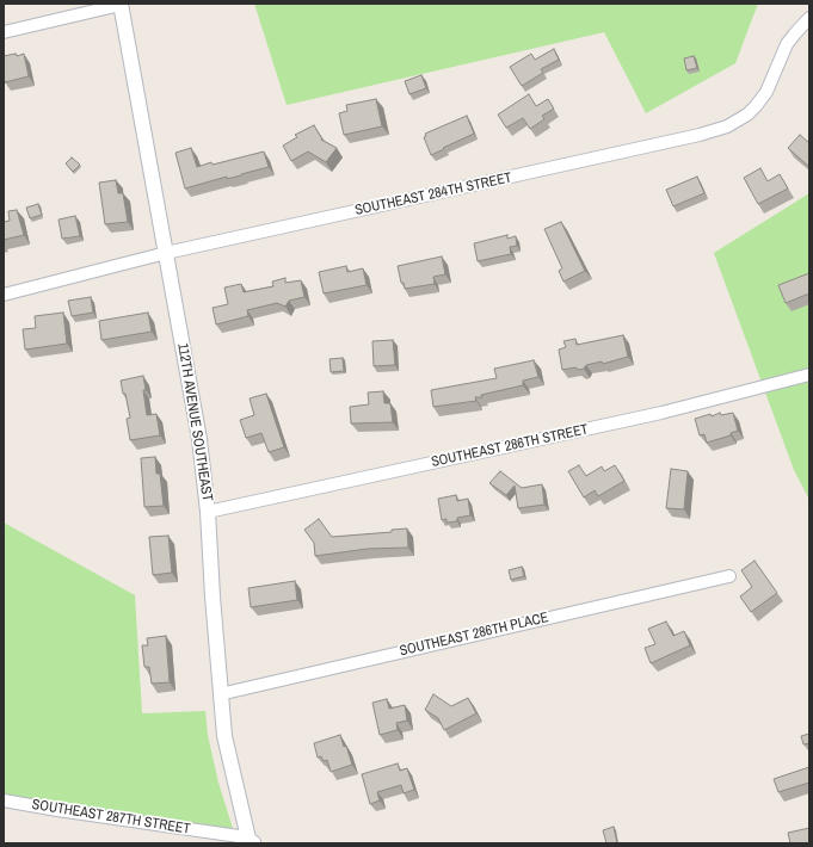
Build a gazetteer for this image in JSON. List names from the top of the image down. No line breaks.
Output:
{"streets":{"street":["SOUTHEAST 284TH STREET","112TH AVENUE SOUTHEAST","SOUTHEAST 286TH STREET","SOUTHEAST 286TH PLACE","SOUTHEAST 287TH STREET"]},"crossings":[["SOUTHEAST 284TH STREET","112TH AVENUE SOUTHEAST"],["112TH AVENUE SOUTHEAST","SOUTHEAST 286TH STREET"],["112TH AVENUE SOUTHEAST","SOUTHEAST 286TH PLACE"],["112TH AVENUE SOUTHEAST","SOUTHEAST 287TH STREET"]]}
